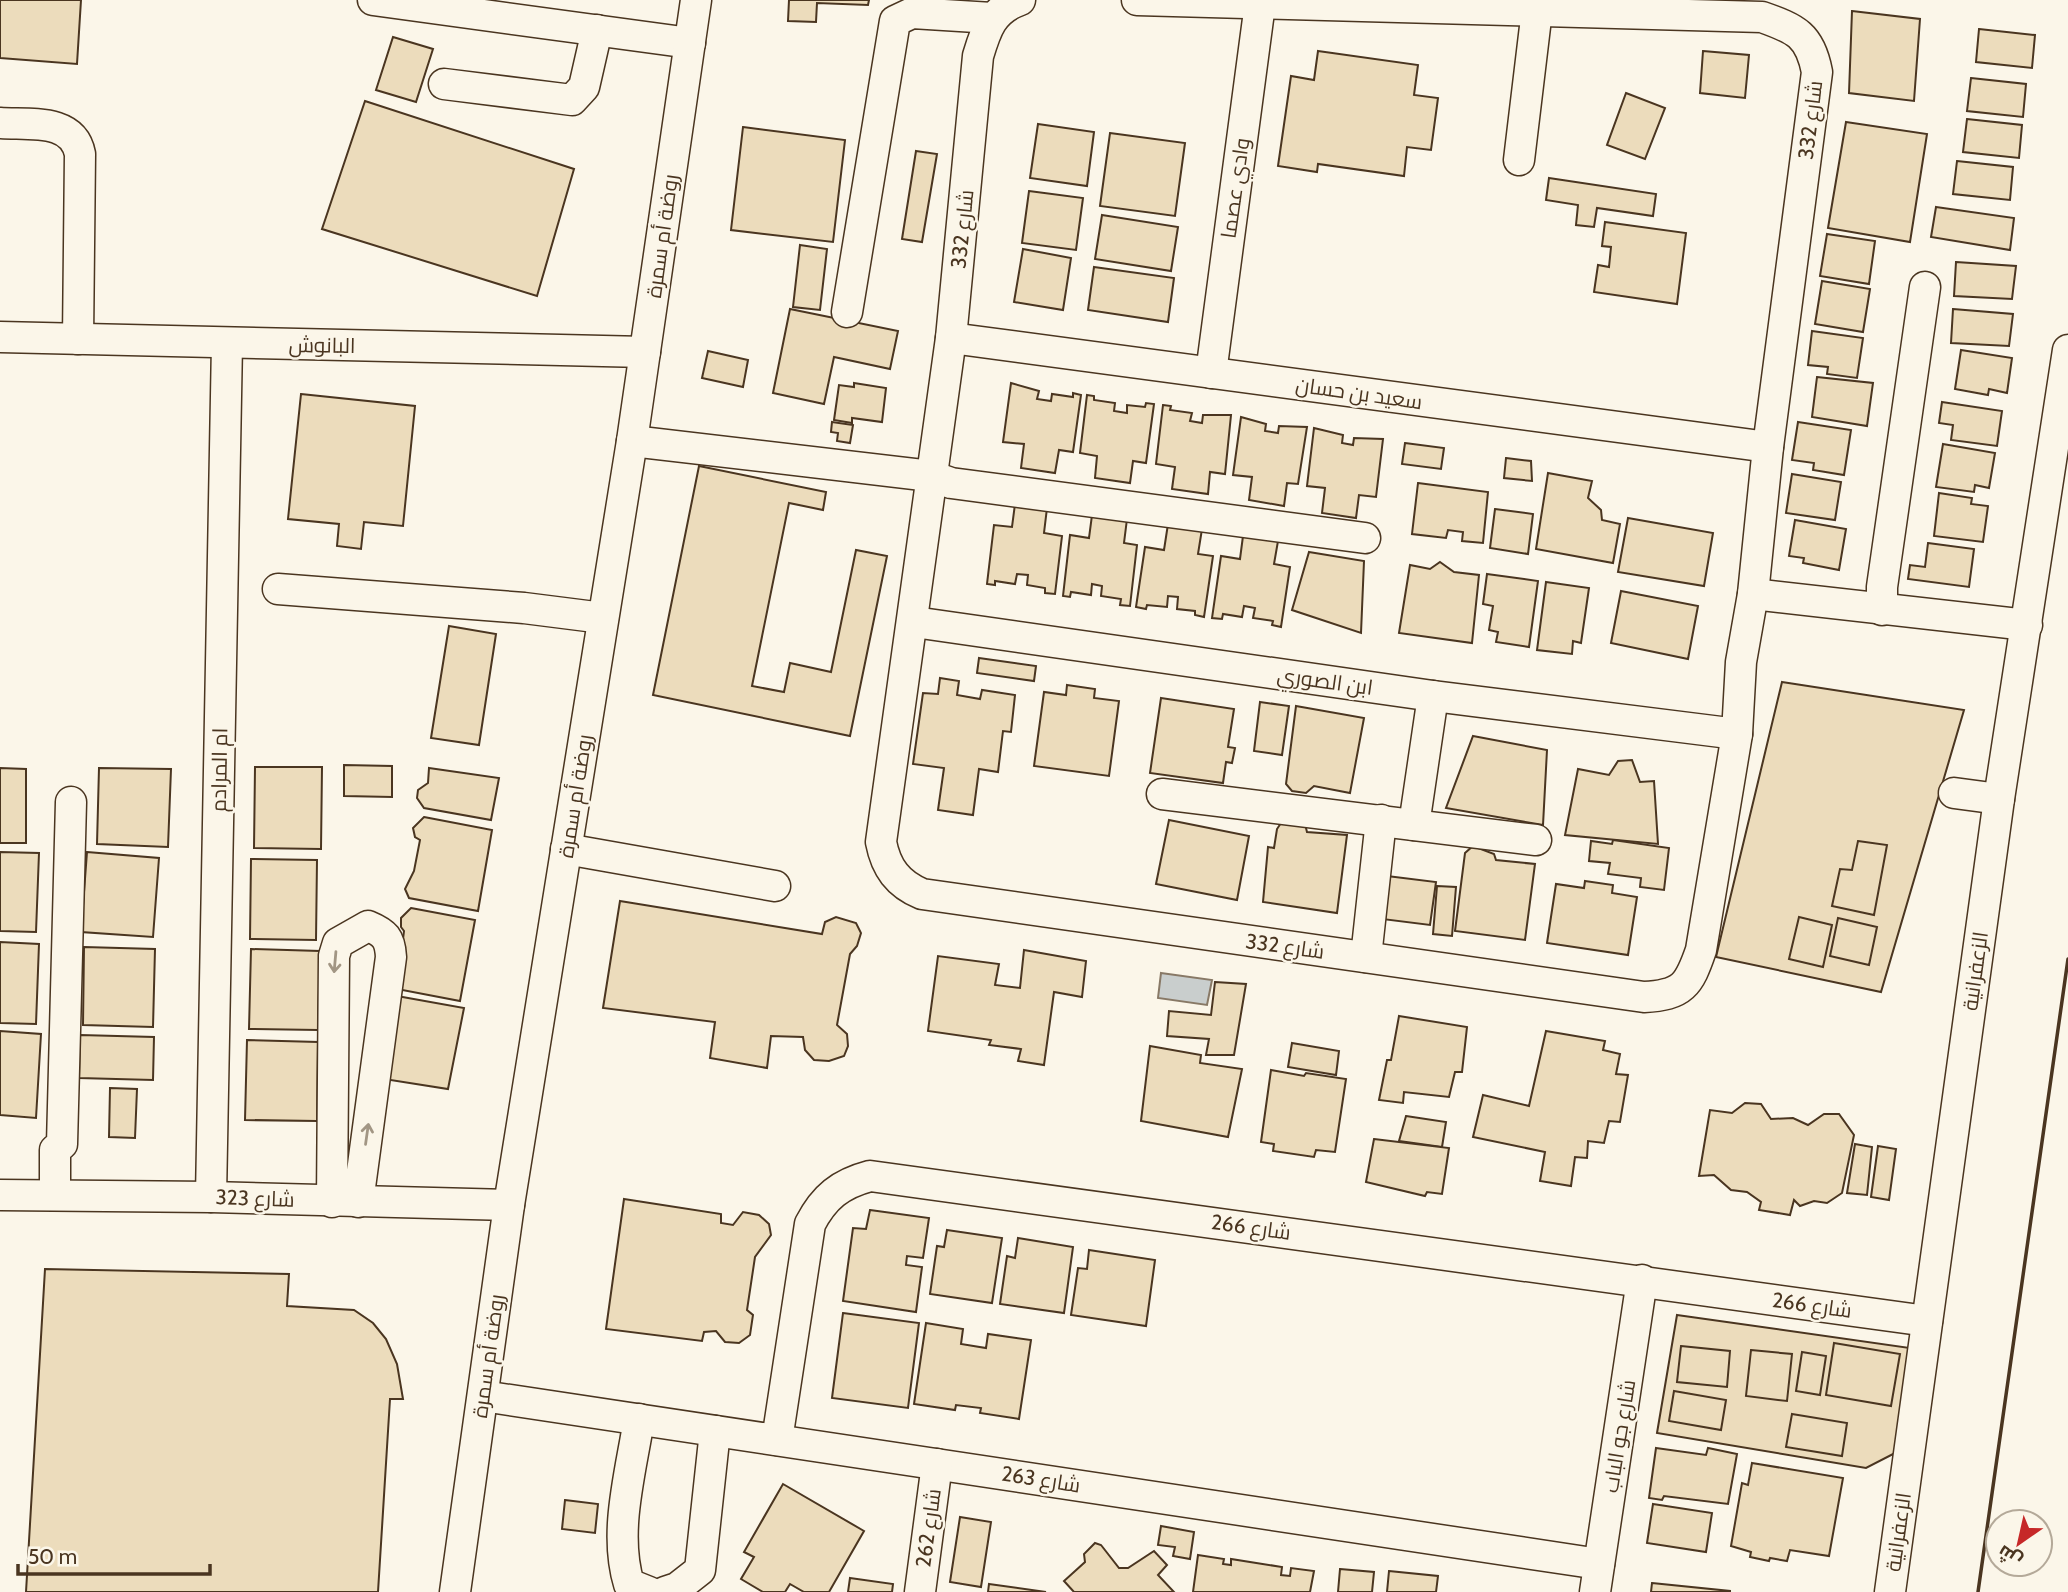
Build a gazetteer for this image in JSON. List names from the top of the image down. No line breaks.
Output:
{"streets":{"street":["شارع 332","وادي عصما","روضة أم سمرة","البانوش","سعيد بن حسان","ابن الصوري","ام المرادم","الزعفرانية","شارع 323","شارع 266","شارع جو الباب","شارع 263","شارع 262"]},"crossings":[["شارع 332","وادي عصما"],["شارع 332","سعيد بن حسان"],["شارع 332","ابن الصوري"],["وادي عصما","سعيد بن حسان"],["روضة أم سمرة","البانوش"],["روضة أم سمرة","شارع 323"],["روضة أم سمرة","شارع 263"],["البانوش","ام المرادم"],["ام المرادم","شارع 323"],["الزعفرانية","شارع 266"],["شارع 266","شارع جو الباب"],["شارع 266","شارع 263"],["شارع جو الباب","شارع 263"],["شارع 263","شارع 262"]],"scale_bar":"50 m","north":"bottom left"}
